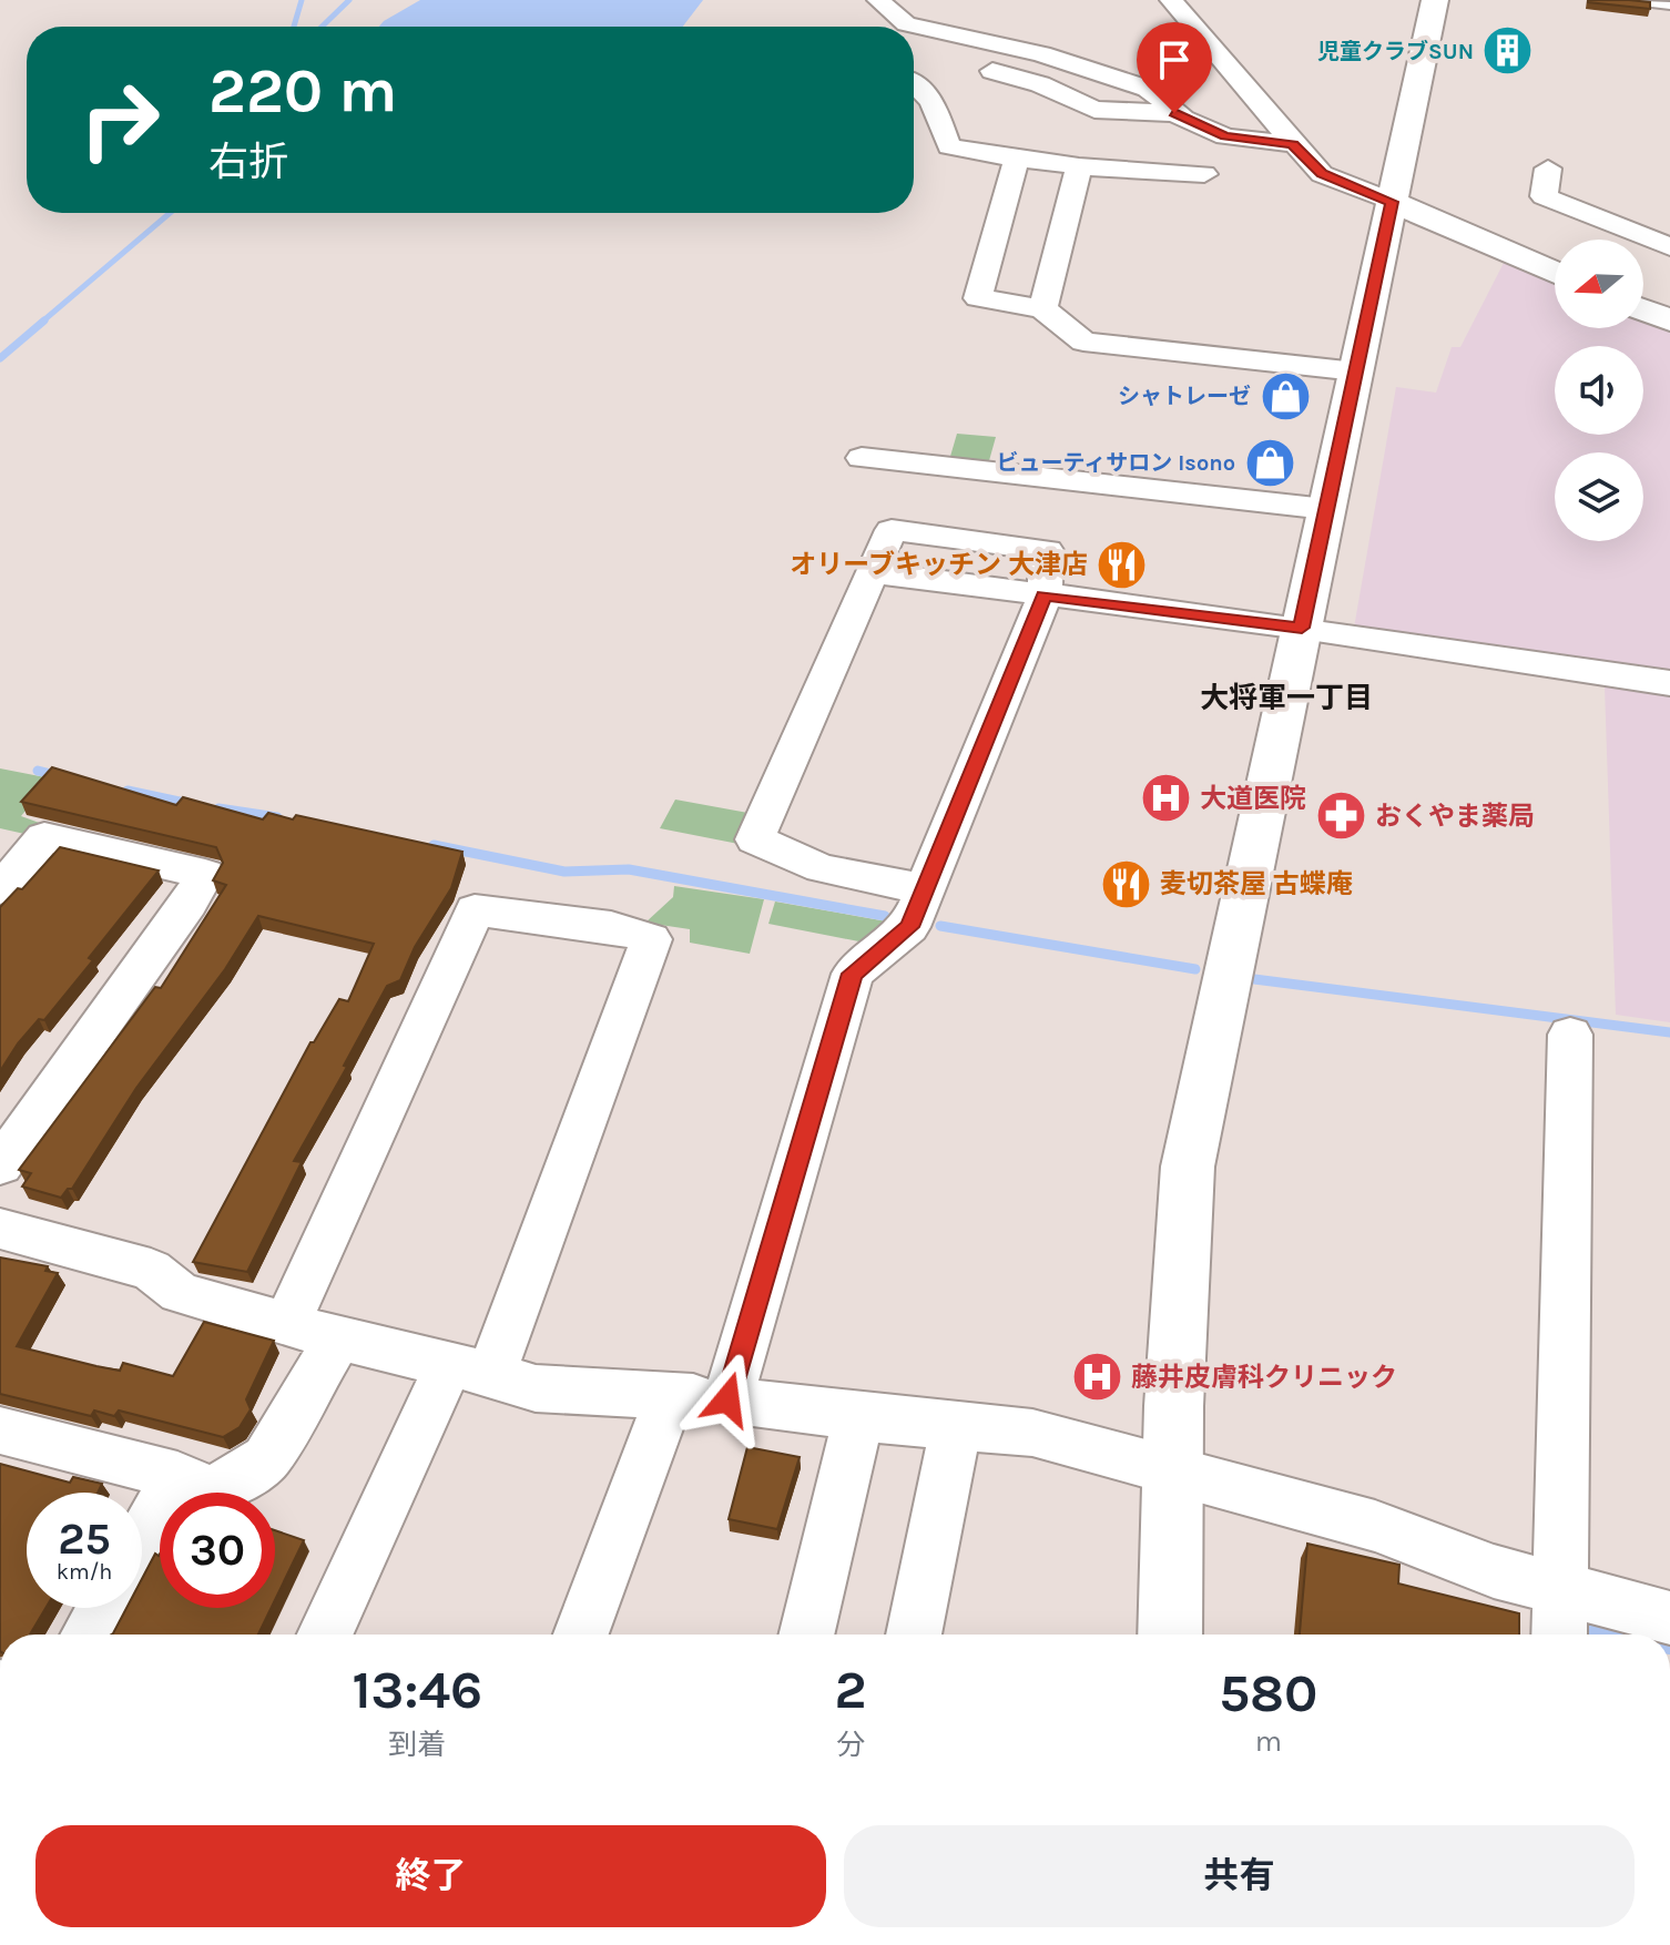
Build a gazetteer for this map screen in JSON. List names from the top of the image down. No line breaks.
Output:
{"districts":["大将軍一丁目"],"places":{"building":["児童クラブSUN"],"shop":["シャトレーゼ","ビューティサロン Isono"],"restaurant":["オリーブキッチン 大津店","麦切茶屋 古蝶庵"],"hospital":["大道医院","藤井皮膚科クリニック"],"pharmacy":["おくやま薬局"]},"north":"left","page":{"turn":["220 m","右折"],"speed":"25 km/h","limit":"30","eta":["13:46","到着","2","分","580","m"],"buttons":["終了","共有"]}}
